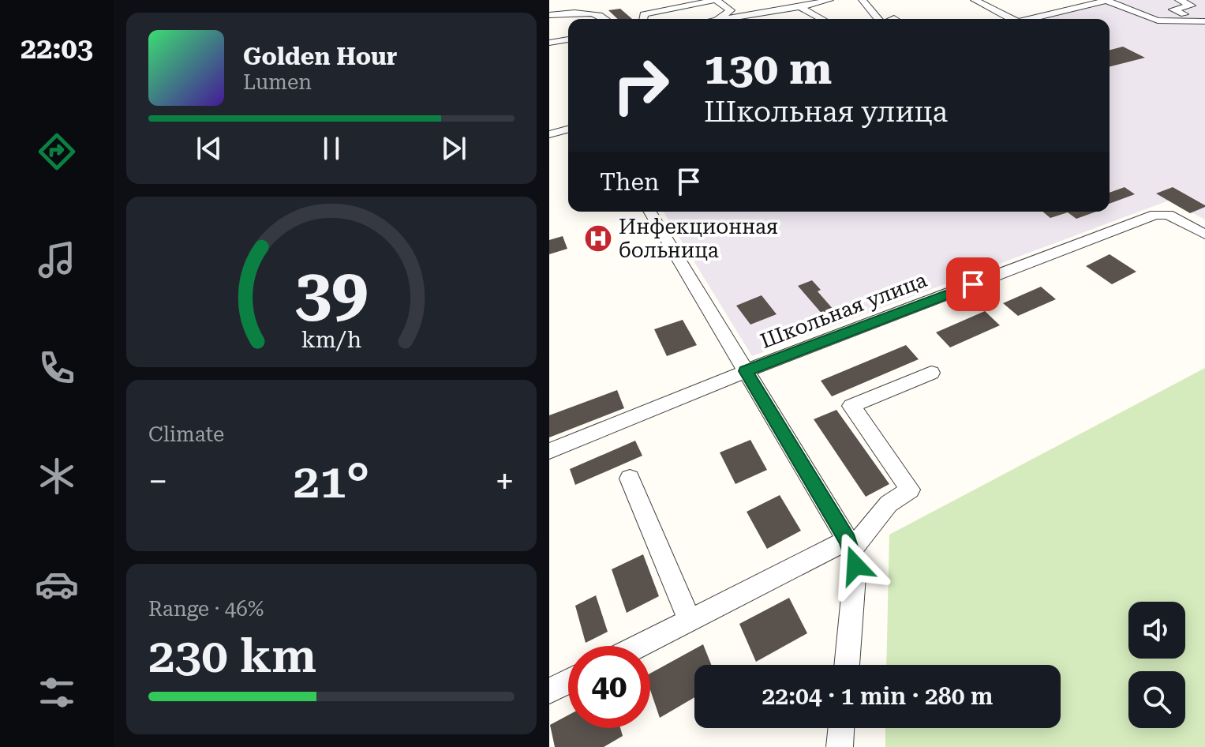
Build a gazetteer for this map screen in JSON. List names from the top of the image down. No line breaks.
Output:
{"streets":{"street":["Школьная улица"]},"places":{"hospital":["Инфекционная больница"]},"page":{"tabs":"22:03","turn":["130 m","Школьная улица"],"song":["Golden Hour","Lumen"],"then":"Then","tile":["Climate",["Range · 46%","230 km"]],"heat":["−","21°","+"],"limit":"40","trip":"22:04 · 1 min · 280 m","gauge":["39","km/h"]}}
